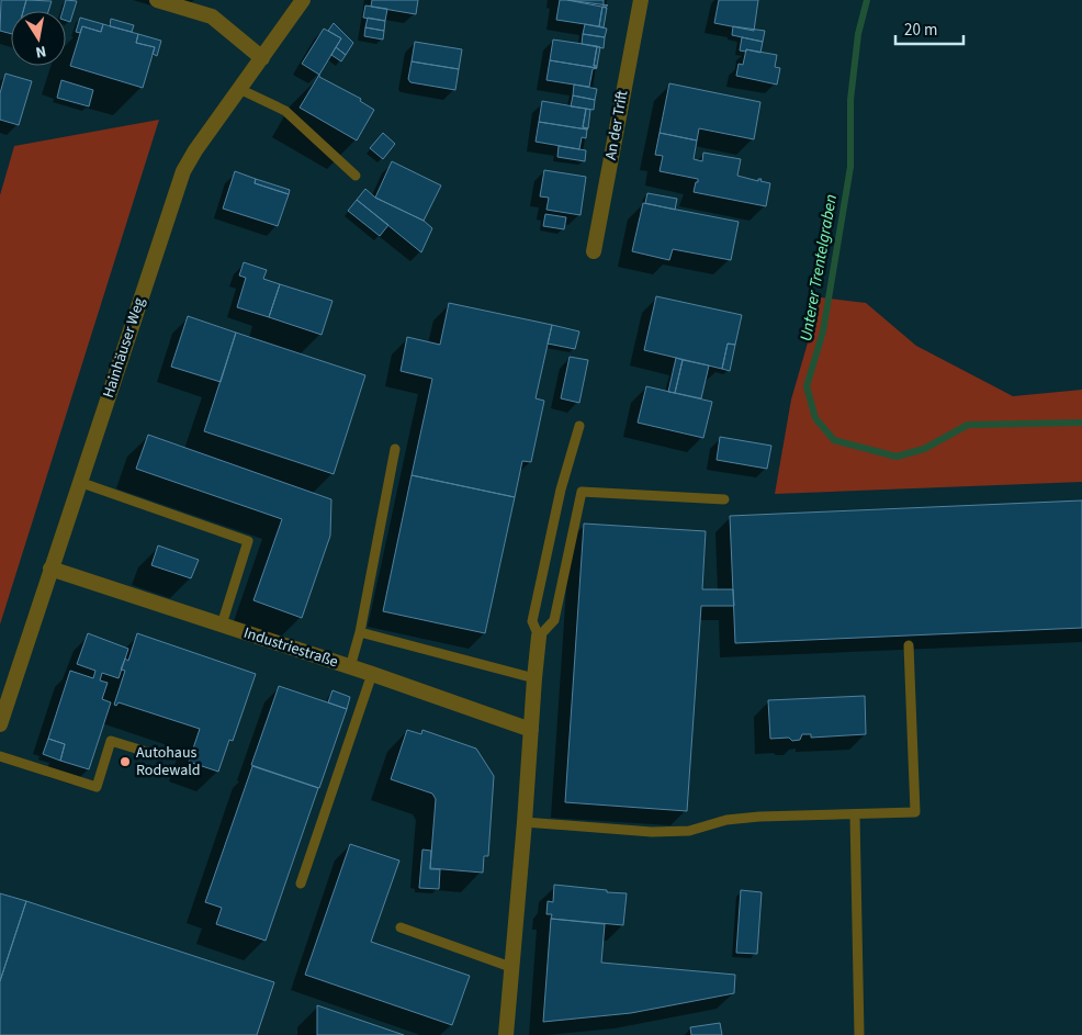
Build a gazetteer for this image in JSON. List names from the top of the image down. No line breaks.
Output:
{"streets":{"street":["An der Trift","Hainhäuser Weg","Industriestraße"]},"crossings":[["Hainhäuser Weg","Industriestraße"]],"water":["Unterer Trentelgraben"],"places":["Autohaus Rodewald"],"scale_bar":"20 m","north":"bottom"}
